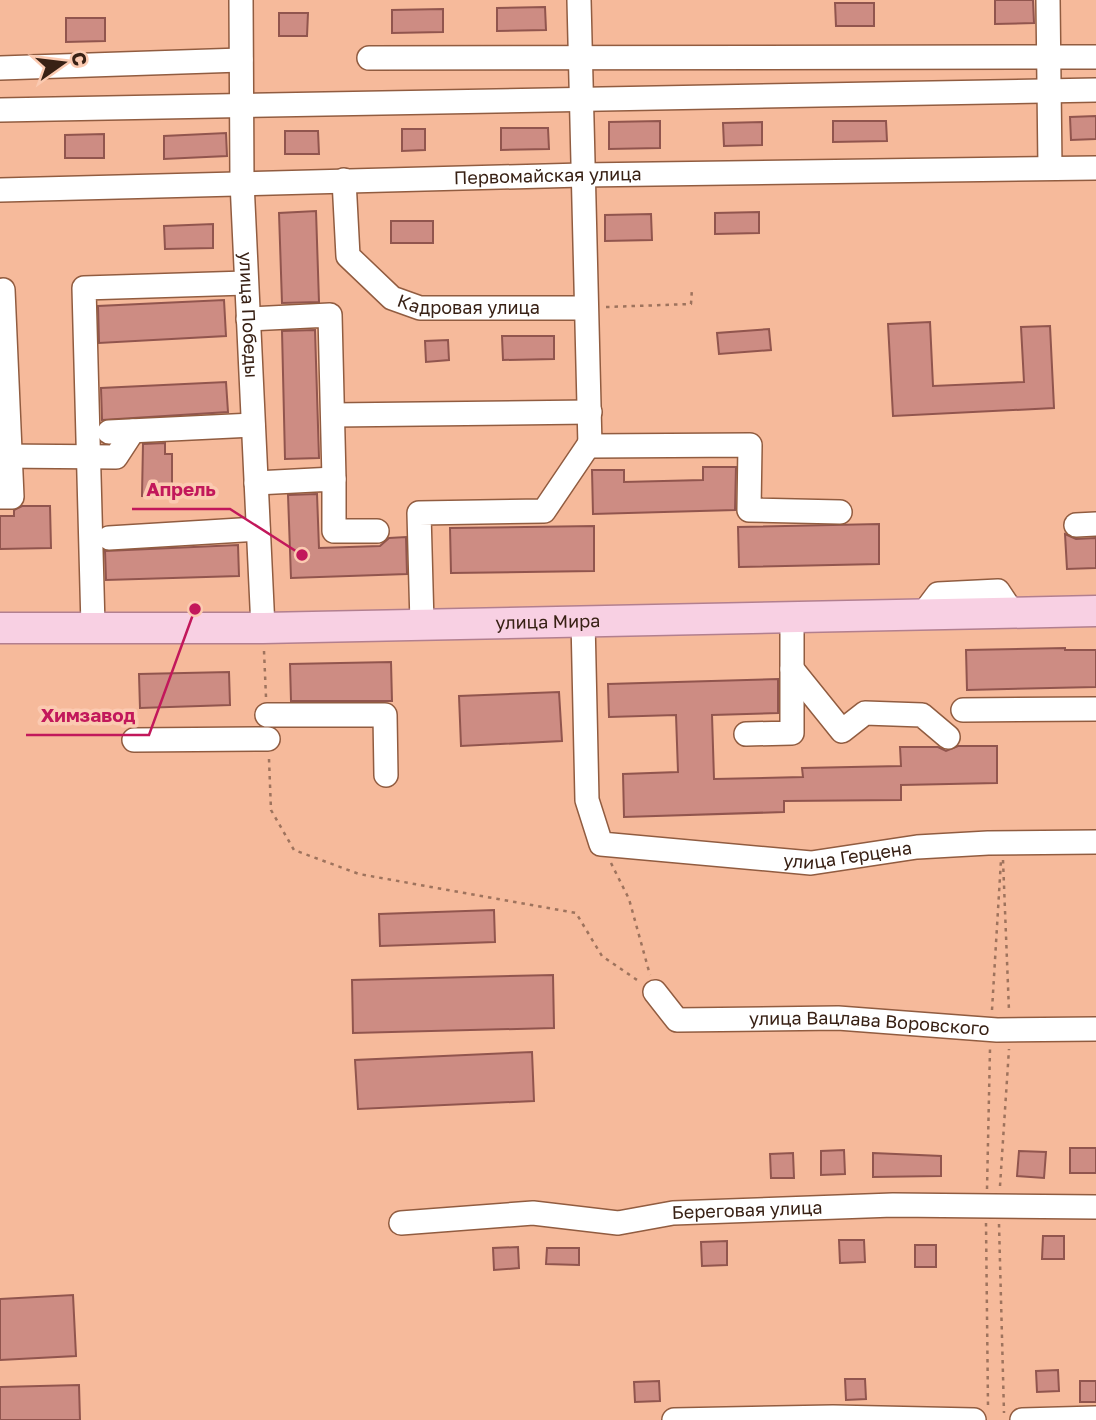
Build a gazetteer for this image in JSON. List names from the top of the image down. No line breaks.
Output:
{"streets":{"main road":["улица Мира"],"street":["Первомайская улица","Кадровая улица","улица Победы","улица Герцена","улица Вацлава Воровского","Береговая улица"]},"crossings":[["Первомайская улица","Кадровая улица"],["Первомайская улица","улица Победы"],["улица Победы","улица Мира"]],"places":["Апрель","Химзавод"],"north":"right"}
